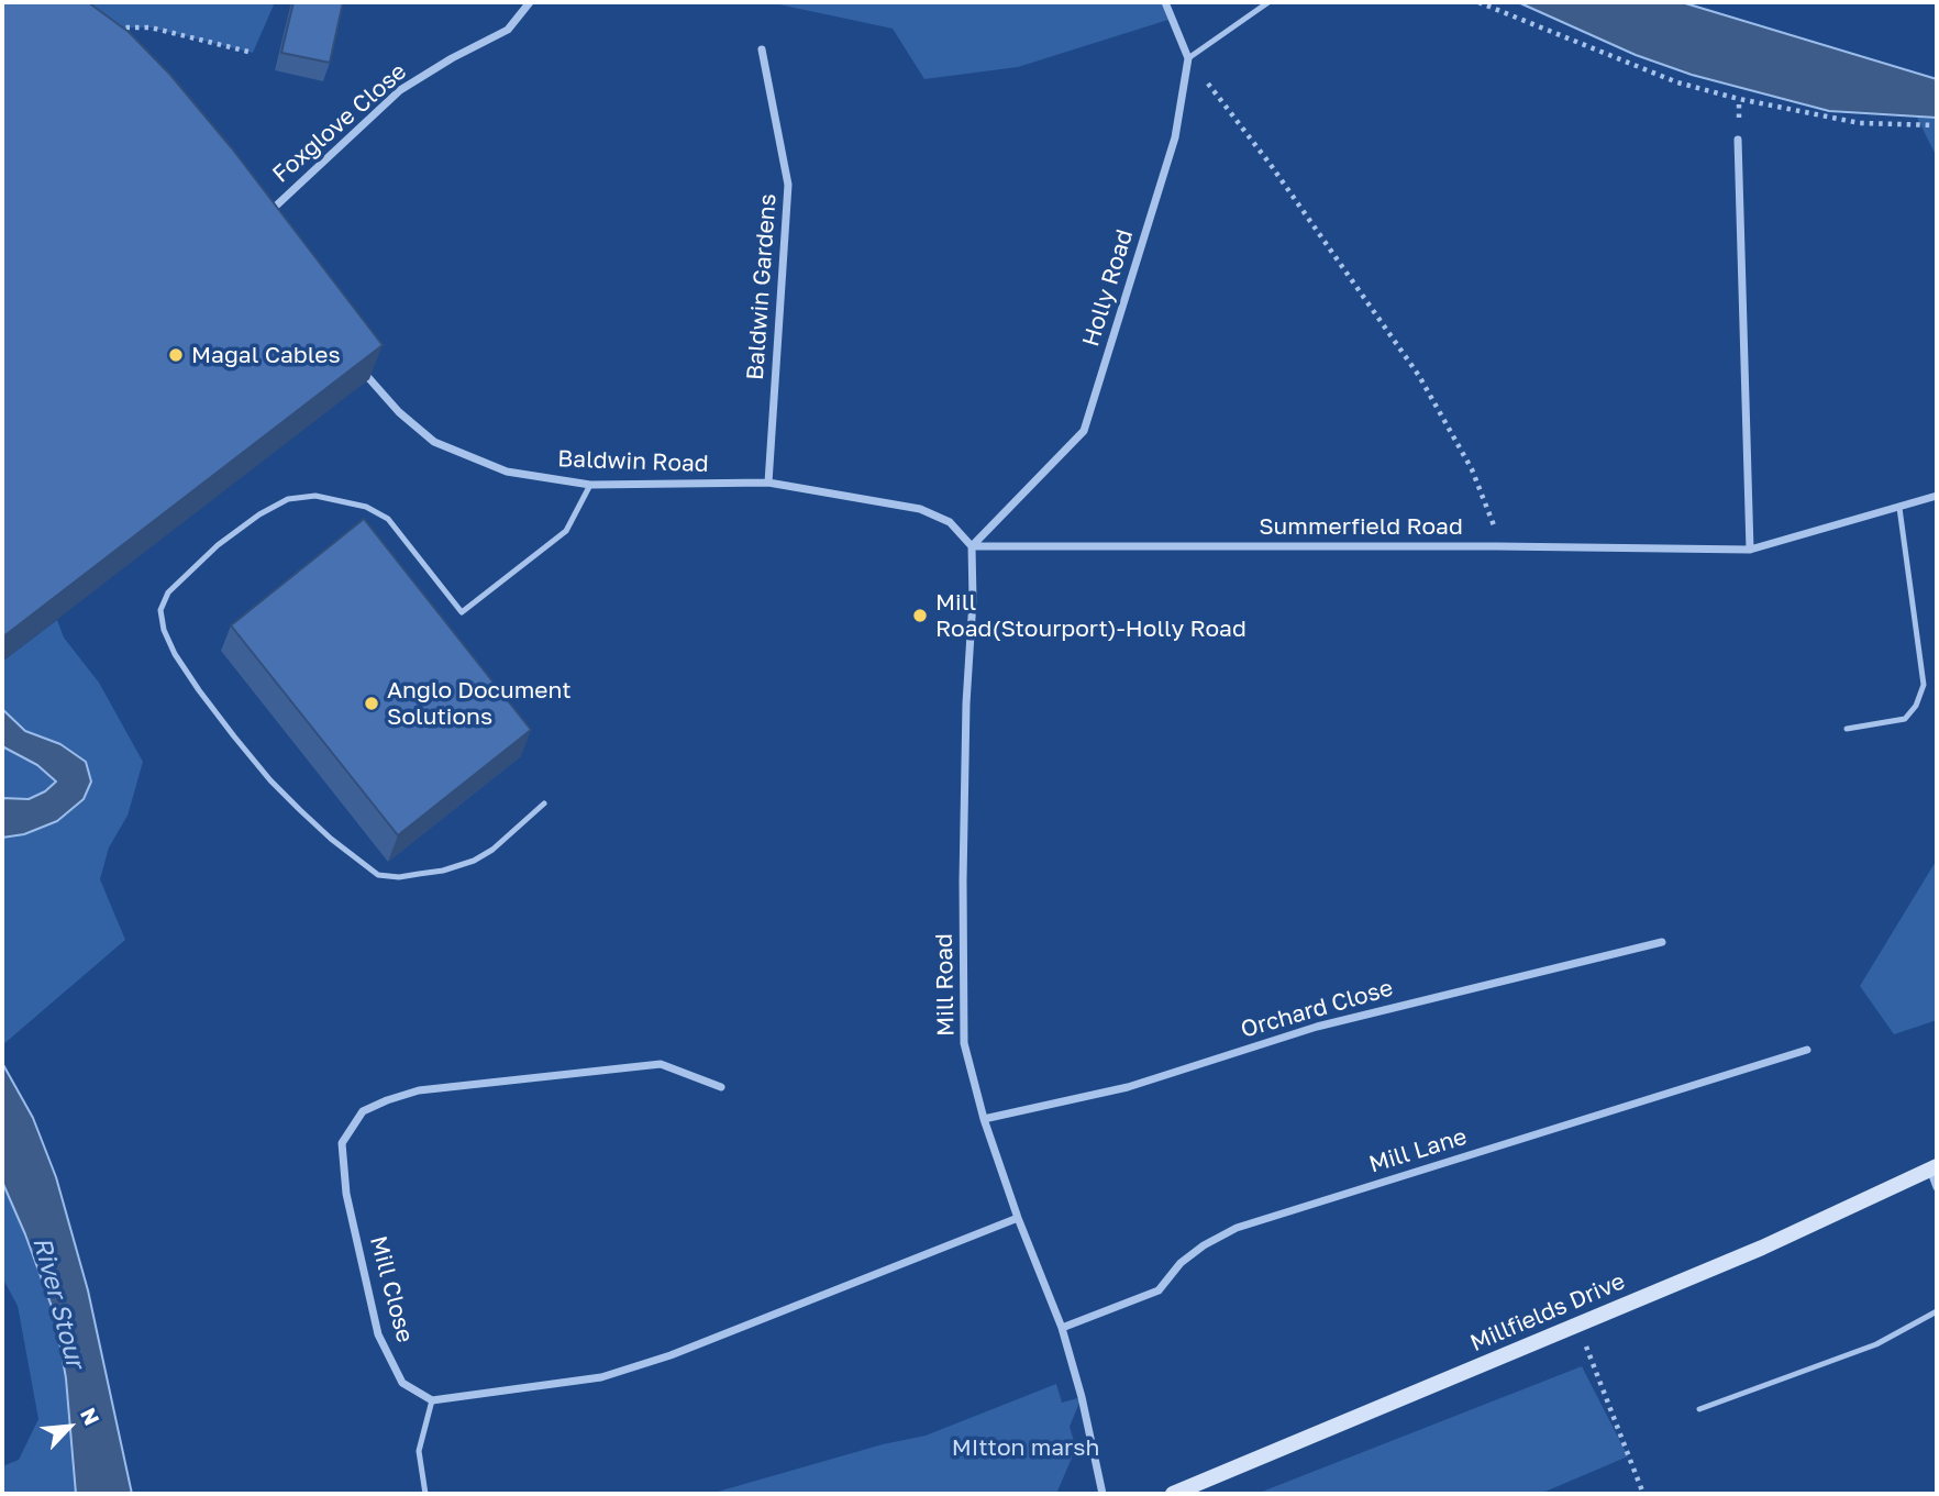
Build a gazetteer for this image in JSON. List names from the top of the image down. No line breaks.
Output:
{"streets":{"street":["Foxglove Close","Baldwin Gardens","Holly Road","Baldwin Road","Summerfield Road","Mill Road","Orchard Close","Mill Lane","Mill Close","Millfields Drive"]},"crossings":[["Baldwin Gardens","Baldwin Road"],["Holly Road","Baldwin Road"],["Holly Road","Summerfield Road"],["Holly Road","Mill Road"],["Baldwin Road","Summerfield Road"],["Baldwin Road","Mill Road"],["Summerfield Road","Mill Road"],["Mill Road","Orchard Close"],["Mill Road","Mill Lane"]],"water":["River Stour"],"parks":["MItton marsh"],"places":["Magal Cables","Mill Road(Stourport)-Holly Road","Anglo Document Solutions"],"north":"top right"}
